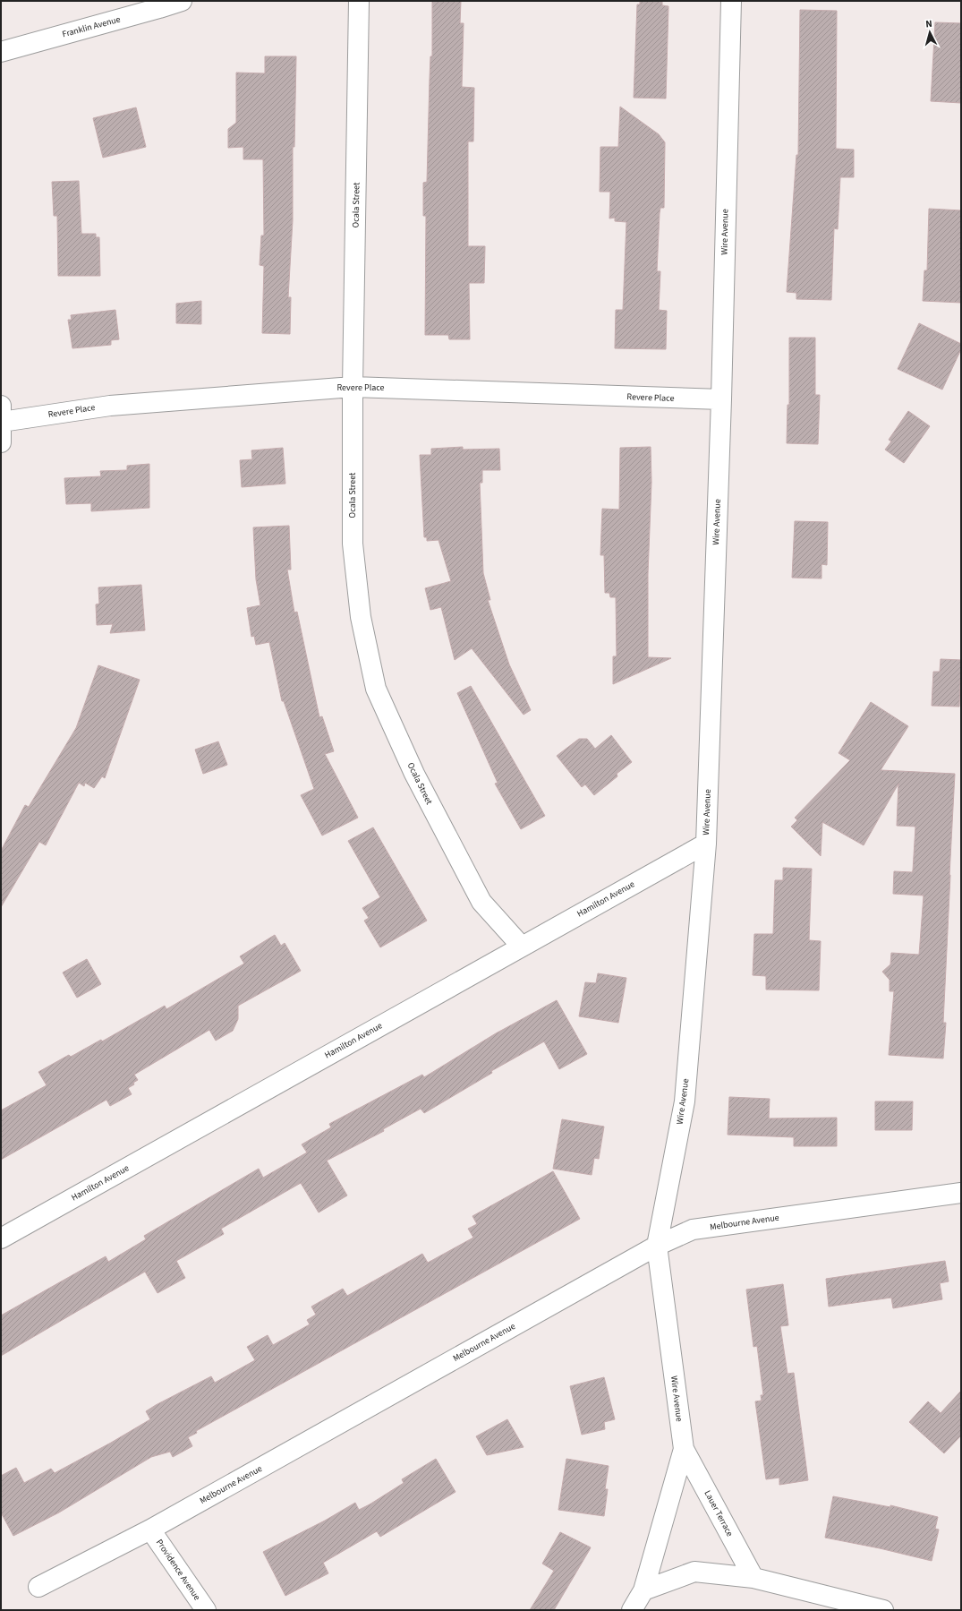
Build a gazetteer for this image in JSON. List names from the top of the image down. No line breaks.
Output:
{"streets":{"street":["Franklin Avenue","Ocala Street","Wire Avenue","Revere Place","Hamilton Avenue","Melbourne Avenue","Lauer Terrace","Providence Avenue"]},"crossings":[["Ocala Street","Revere Place"],["Ocala Street","Hamilton Avenue"],["Wire Avenue","Revere Place"],["Wire Avenue","Hamilton Avenue"],["Wire Avenue","Melbourne Avenue"],["Wire Avenue","Lauer Terrace"],["Melbourne Avenue","Providence Avenue"]],"north":"top"}
